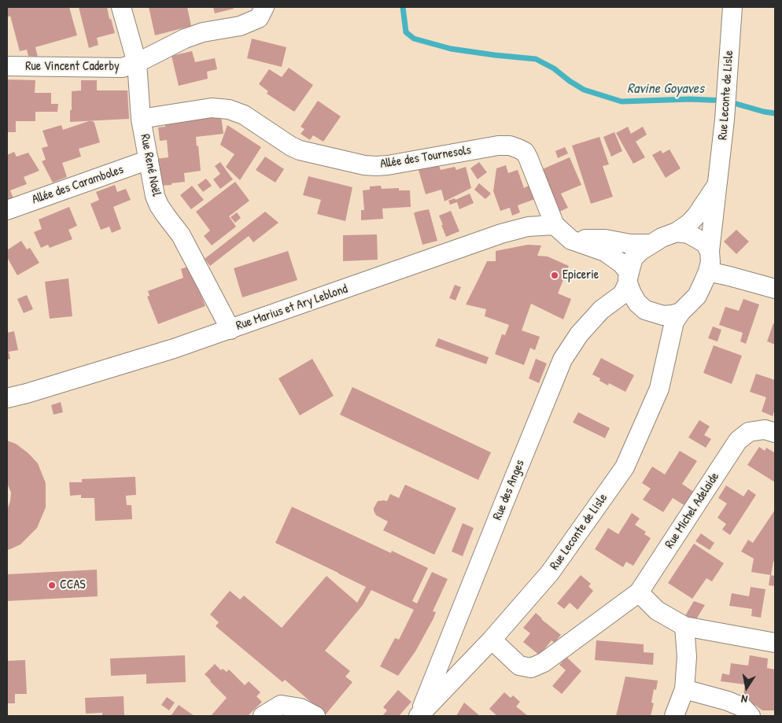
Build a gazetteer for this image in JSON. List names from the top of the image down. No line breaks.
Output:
{"streets":{"street":["Rue Vincent Caderby","Rue Leconte de Lisle","Allée des Tournesols","Rue René Noël","Allée des Caramboles","Rue Marius et Ary Leblond","Rue des Anges","Rue Michel Adelaide"]},"crossings":[["Rue Vincent Caderby","Rue René Noël"],["Rue Leconte de Lisle","Rue des Anges"],["Rue Leconte de Lisle","Rue Michel Adelaide"],["Allée des Tournesols","Rue René Noël"],["Allée des Tournesols","Rue Marius et Ary Leblond"],["Rue René Noël","Allée des Caramboles"],["Rue René Noël","Rue Marius et Ary Leblond"]],"water":["Ravine Goyaves"],"places":["Epicerie","CCAS"],"north":"bottom"}
